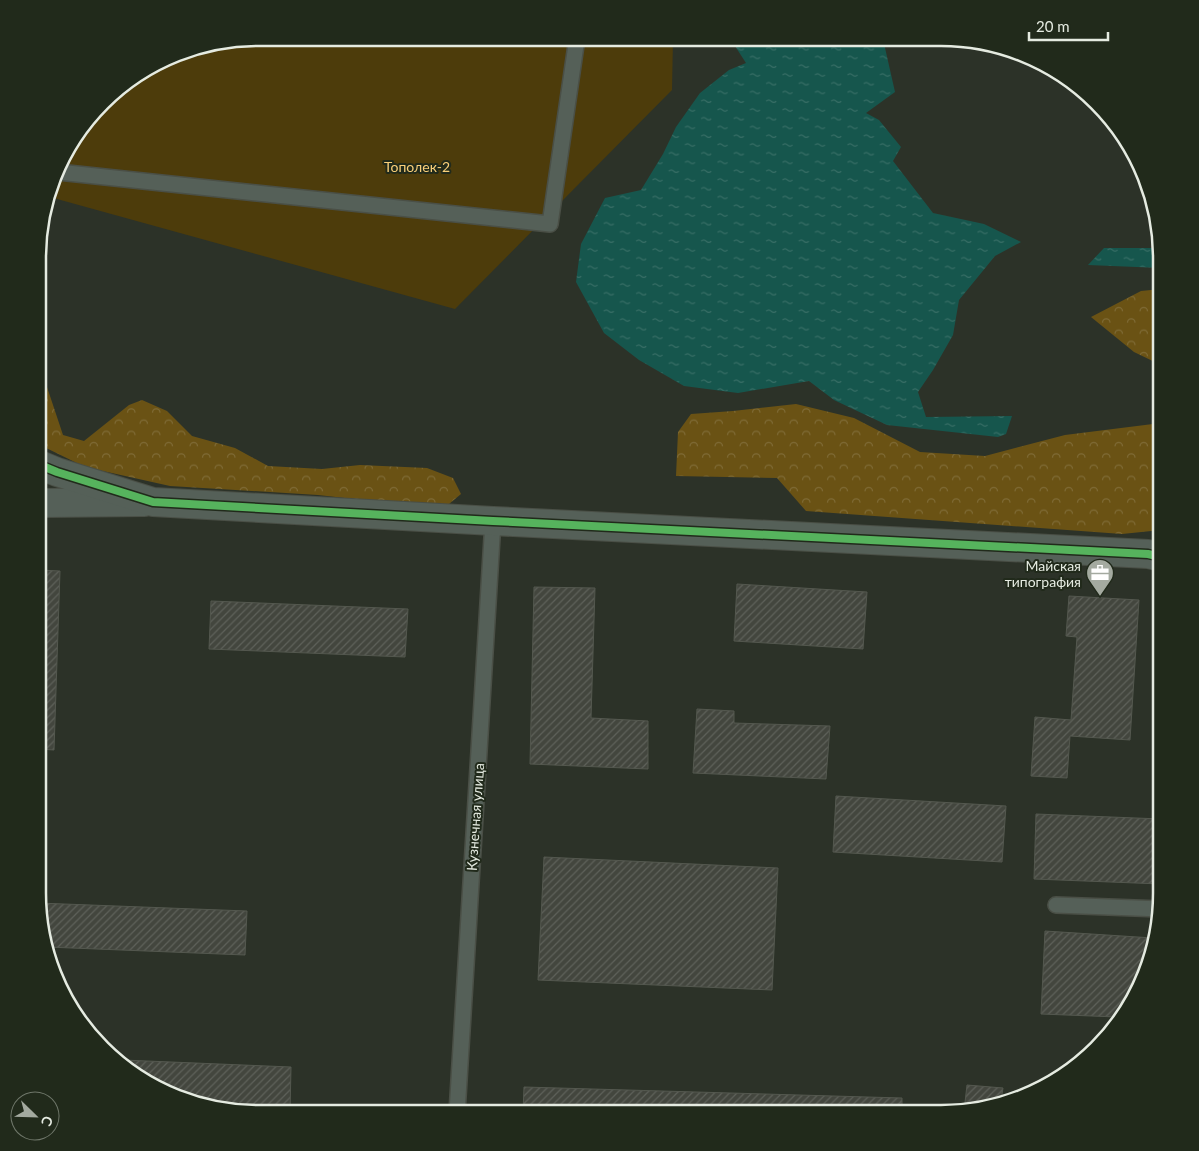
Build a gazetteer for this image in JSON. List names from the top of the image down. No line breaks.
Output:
{"streets":{"lane":["Кузнечная улица"]},"parks":["Тополек-2"],"places":{"office":["Майская типография"]},"scale_bar":"20 m","north":"bottom right"}
